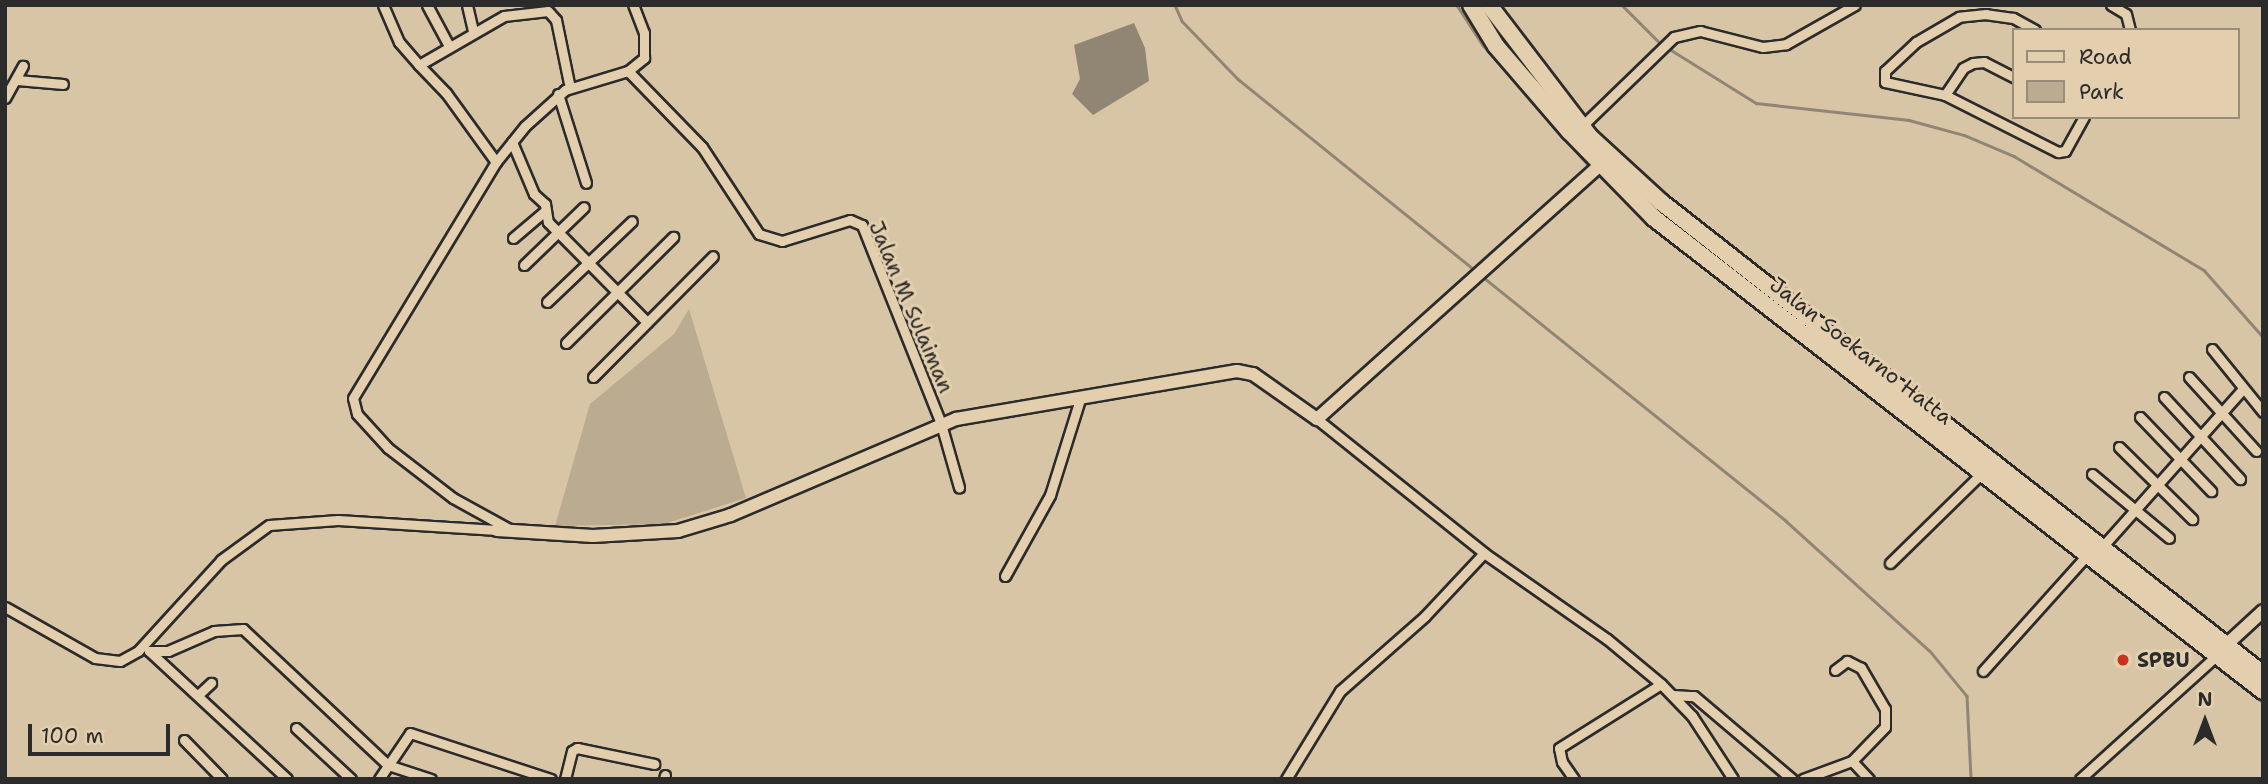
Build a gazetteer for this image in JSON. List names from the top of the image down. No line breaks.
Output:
{"streets":{"highway":["Jalan Soekarno Hatta"],"street":["Jalan M Sulaiman"]},"places":["SPBU"],"legend":["Road","Park"],"scale_bar":"100 m","north":"top"}
